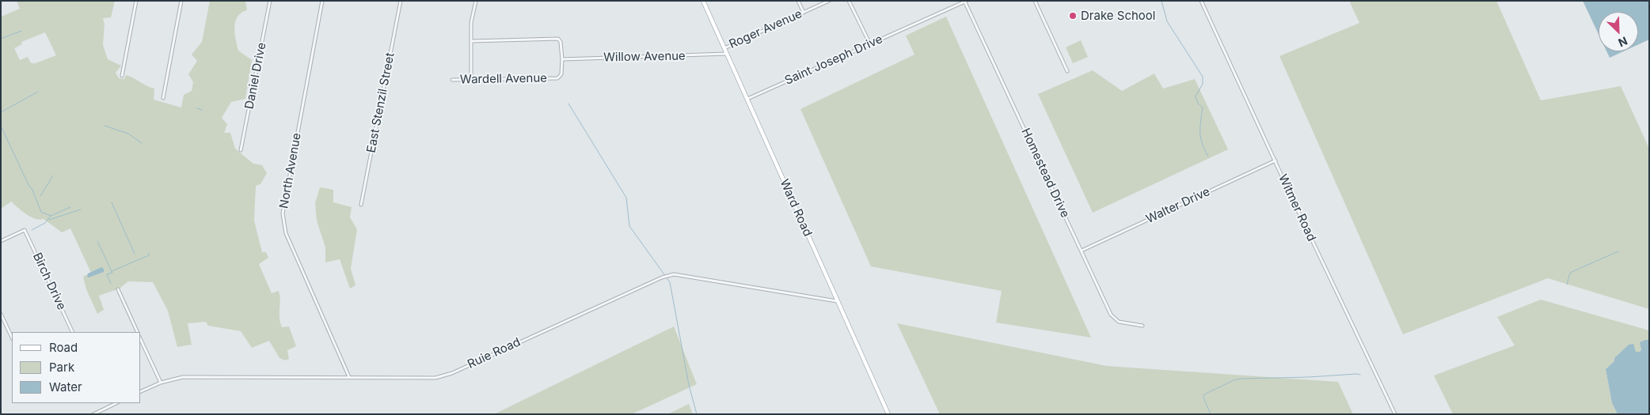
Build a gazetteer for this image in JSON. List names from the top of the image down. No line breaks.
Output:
{"streets":{"main road":["Ward Road"],"street":["Roger Avenue","Willow Avenue","Saint Joseph Drive","Daniel Drive","Wardell Avenue","East Stenzil Street","North Avenue","Homestead Drive","Walter Drive","Witmer Road","Birch Drive","Ruie Road"]},"crossings":[["Roger Avenue","Ward Road"],["Willow Avenue","Wardell Avenue"],["Willow Avenue","Ward Road"],["Saint Joseph Drive","Homestead Drive"],["Saint Joseph Drive","Ward Road"],["North Avenue","Ruie Road"],["Homestead Drive","Walter Drive"],["Walter Drive","Witmer Road"],["Ward Road","Ruie Road"]],"places":["Drake School"],"legend":["Road","Park","Water"],"north":"bottom right"}
